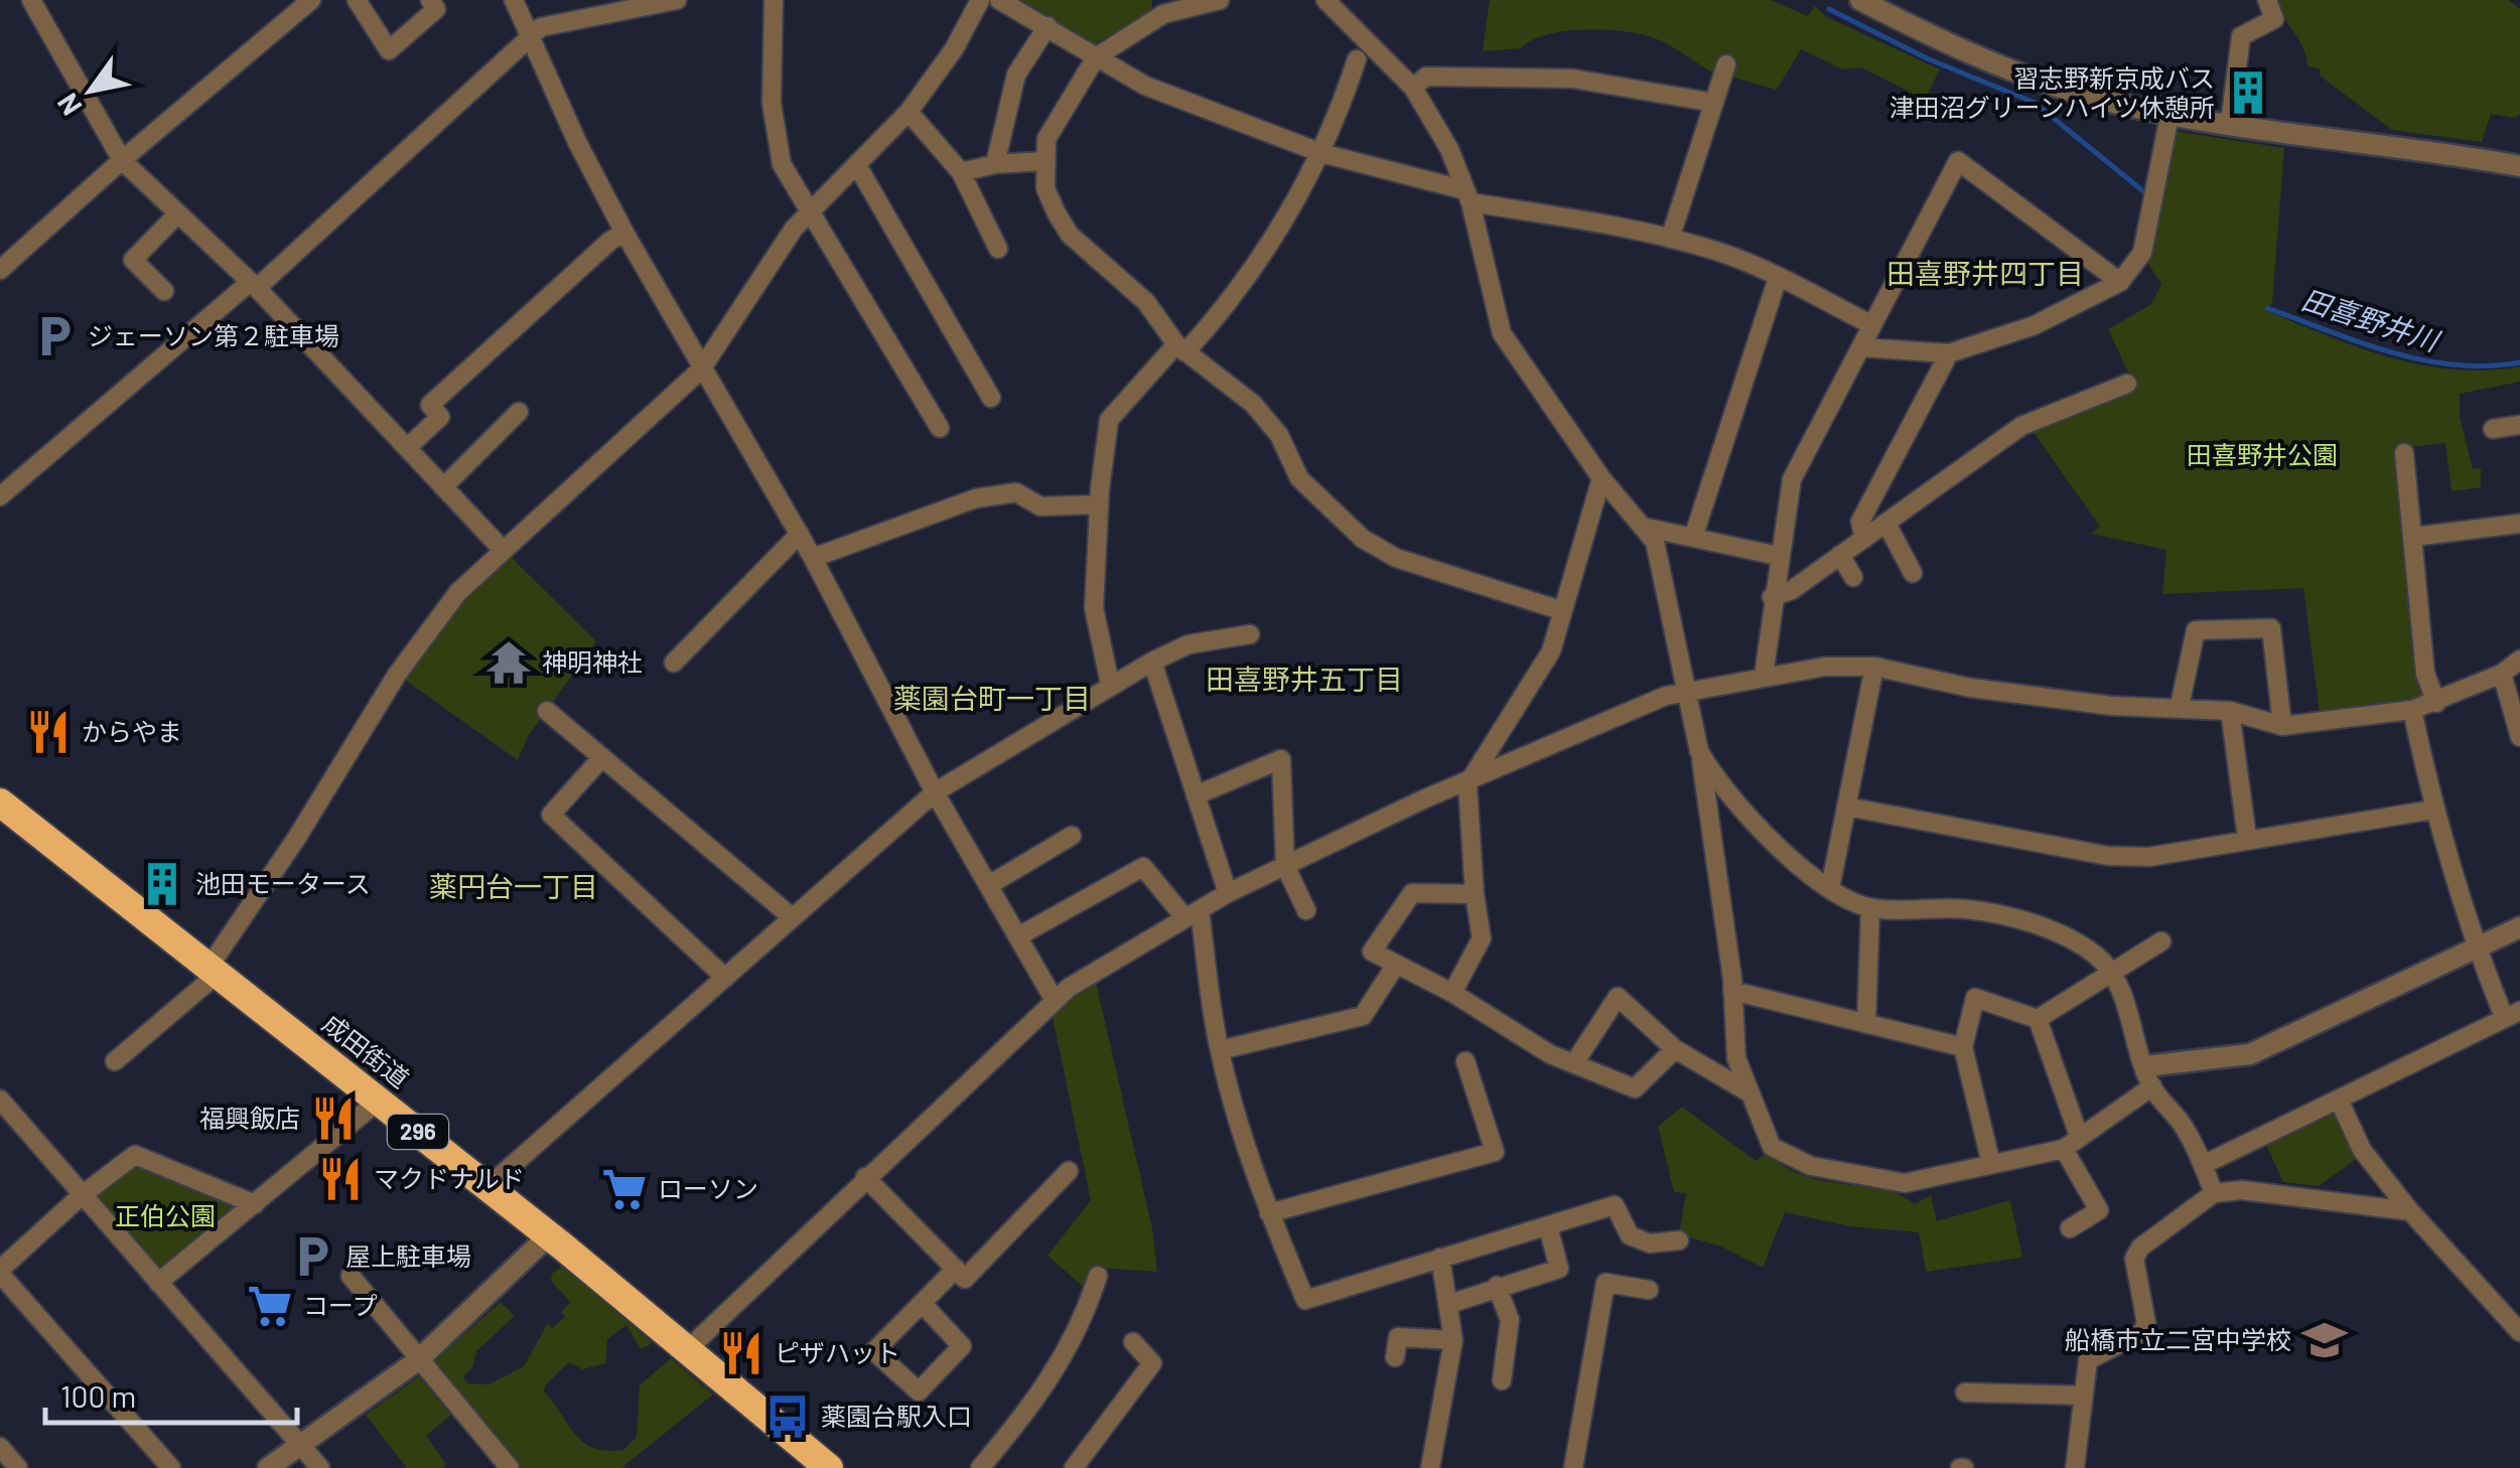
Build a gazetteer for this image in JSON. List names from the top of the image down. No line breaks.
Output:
{"streets":{"highway":["成田街道","296"]},"districts":["田喜野井四丁目","田喜野井五丁目","薬園台町一丁目","薬円台一丁目"],"water":["田喜野井川"],"parks":["田喜野井公園","正伯公園"],"places":{"building":["習志野新京成バス 津田沼グリーンハイツ休憩所","池田モータース"],"parking":["ジェーソン第２駐車場","屋上駐車場"],"temple":["神明神社"],"restaurant":["からやま","福興飯店","マクドナルド","ピザハット"],"supermarket":["ローソン","コープ"],"school or university":["船橋市立二宮中学校"],"bus stop":["薬園台駅入口"]},"scale_bar":"100 m","north":"bottom left"}
